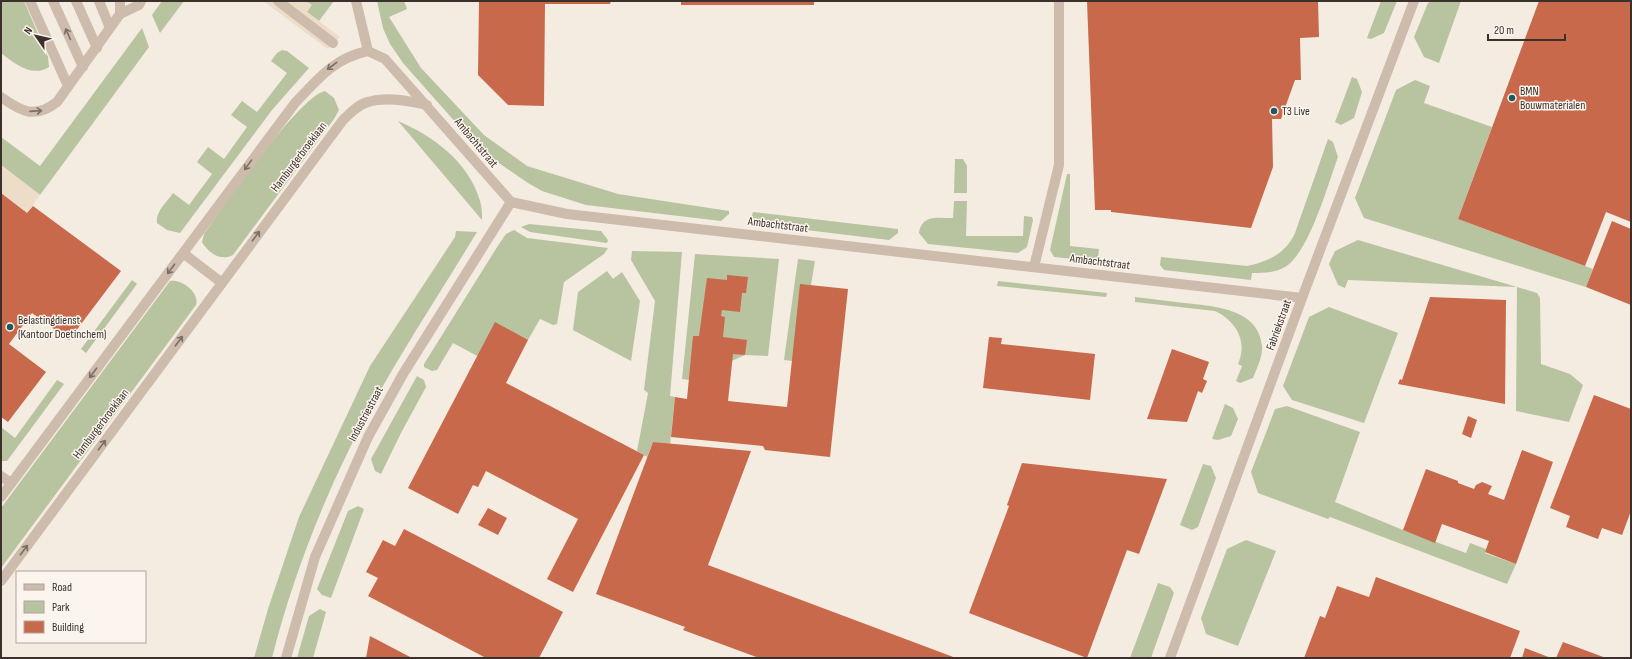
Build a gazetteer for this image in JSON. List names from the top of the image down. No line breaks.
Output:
{"streets":{"street":["Ambachtstraat","Hamburgerbroeklaan","Fabriekstraat","Industriestraat"]},"crossings":[["Ambachtstraat","Hamburgerbroeklaan"],["Ambachtstraat","Fabriekstraat"],["Ambachtstraat","Industriestraat"]],"places":["BMN Bouwmaterialen","T3 Live","Belastingdienst (Kantoor Doetinchem)"],"legend":["Road","Park","Building"],"scale_bar":"20 m","north":"top left"}
